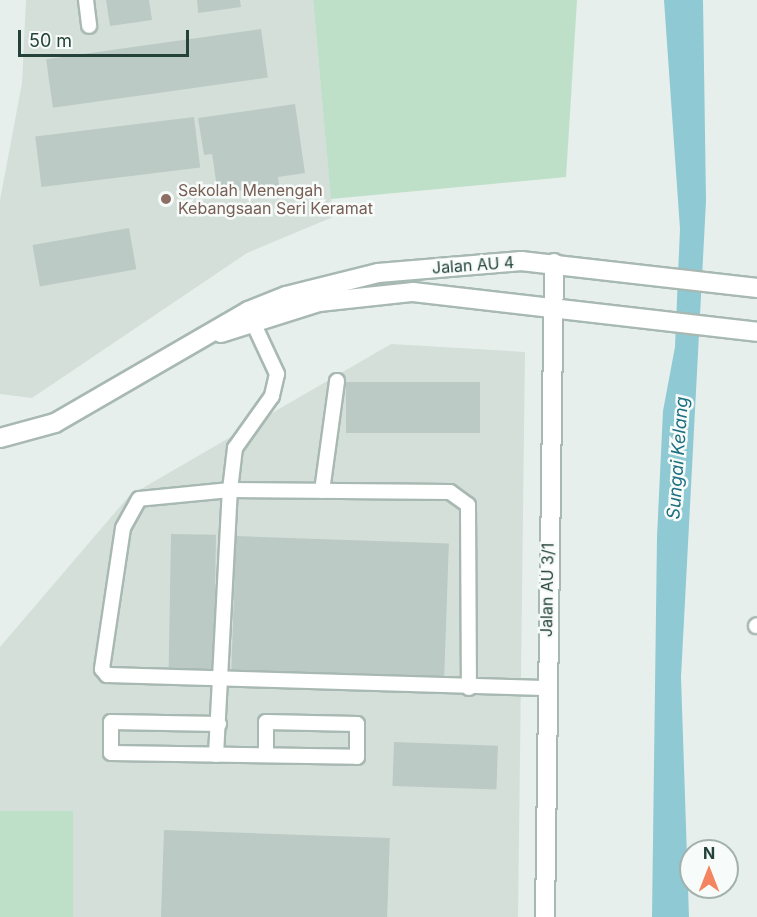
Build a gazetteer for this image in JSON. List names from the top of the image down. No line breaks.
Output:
{"streets":{"main road":["Jalan AU 4","Jalan AU 3/1"]},"crossings":[["Jalan AU 4","Jalan AU 3/1"]],"water":["Sungai Kelang"],"places":["Sekolah Menengah Kebangsaan Seri Keramat"],"scale_bar":"50 m","north":"top"}
